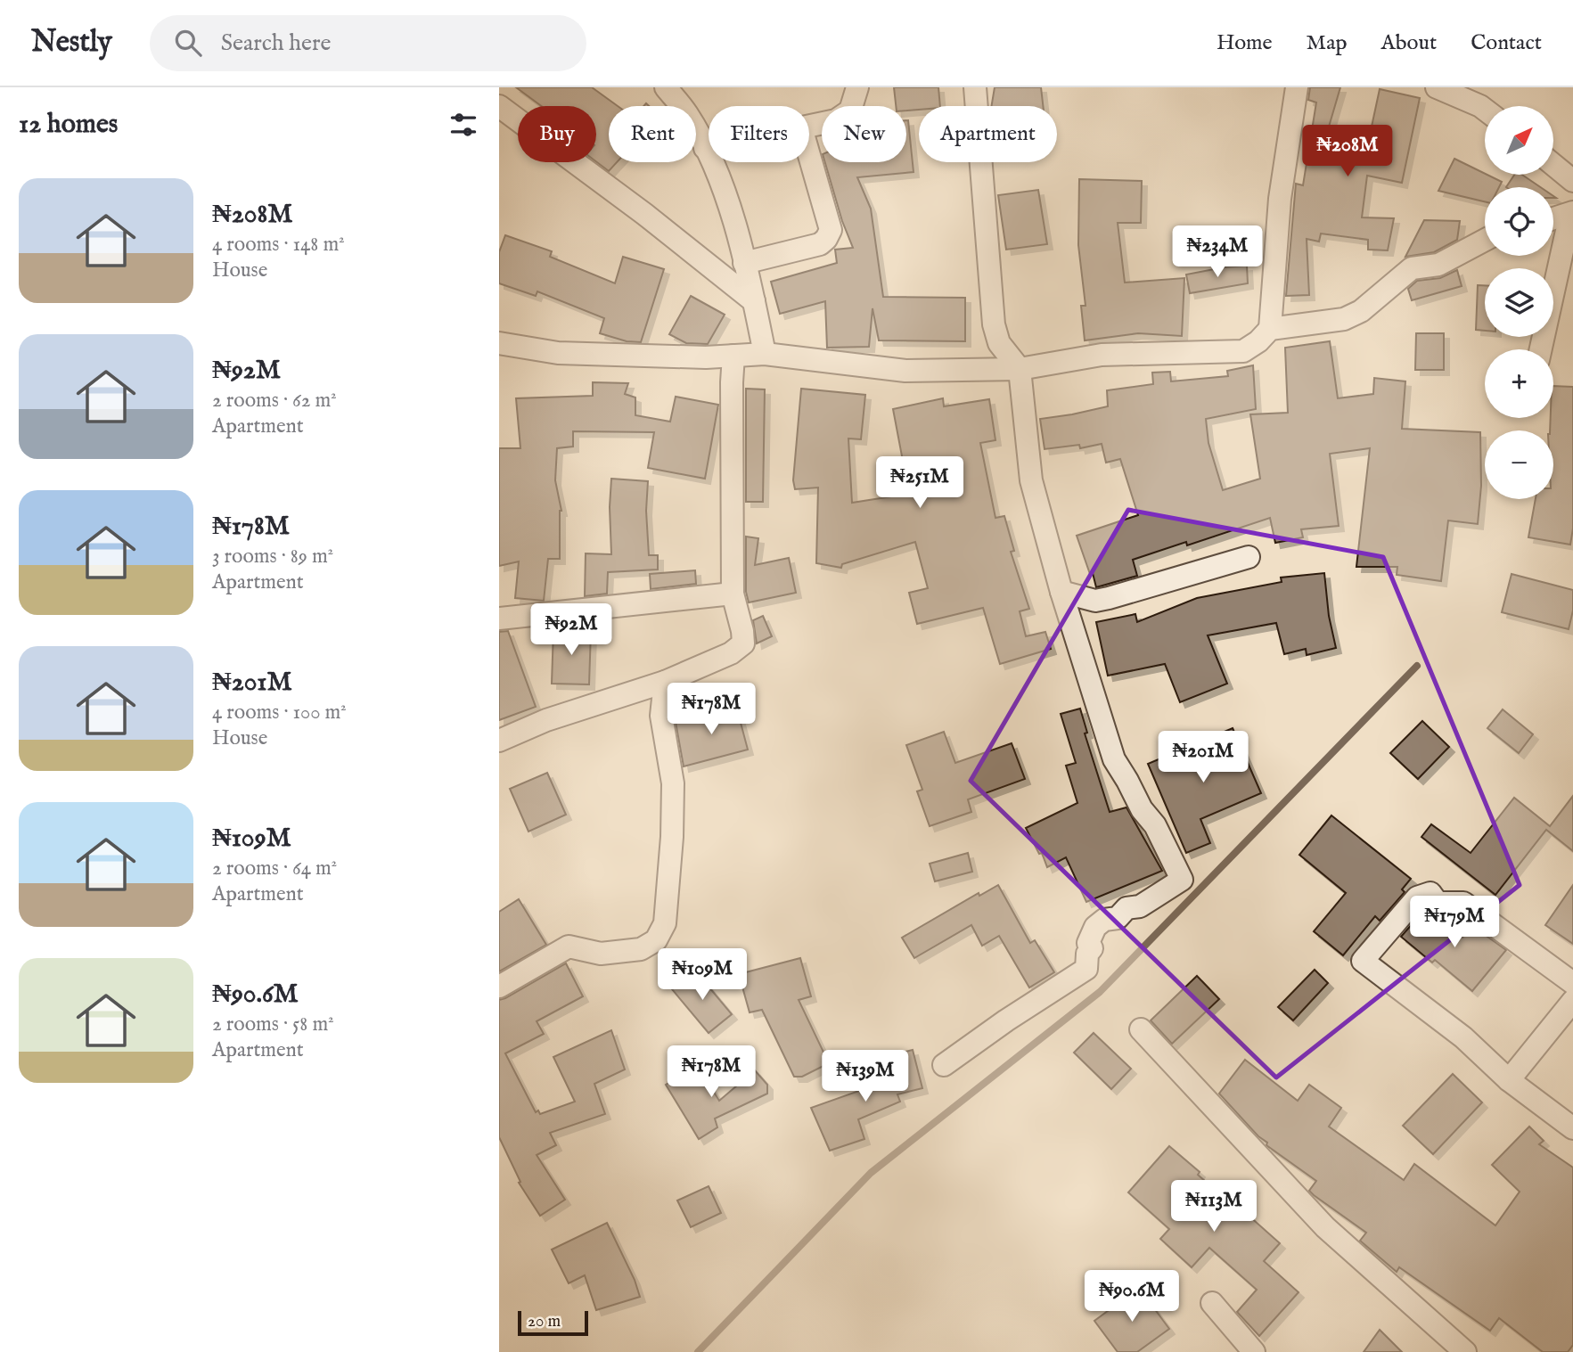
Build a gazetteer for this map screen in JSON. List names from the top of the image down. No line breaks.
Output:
{"scale_bar":"20 m","north":"top right","page":{"header":"Nestly","search":"Search here","nav":["Home","Map","About","Contact"],"heading":"12 homes","map_buttons":["+","−"],"chip":["Buy","Rent","Filters","New","Apartment"],"price":["₦208M","₦234M","₦251M","₦92M","₦178M","₦201M","₦179M","₦109M","₦178M","₦139M","₦113M","₦90.6M"],"list":[{"name":"₦208M","note":"4 rooms · 148 m² · House"},{"name":"₦92M","note":"2 rooms · 62 m² · Apartment"},{"name":"₦178M","note":"3 rooms · 89 m² · Apartment"},{"name":"₦201M","note":"4 rooms · 100 m² · House"},{"name":"₦109M","note":"2 rooms · 64 m² · Apartment"},{"name":"₦90.6M","note":"2 rooms · 58 m² · Apartment"}],"scale":"20 m"}}
